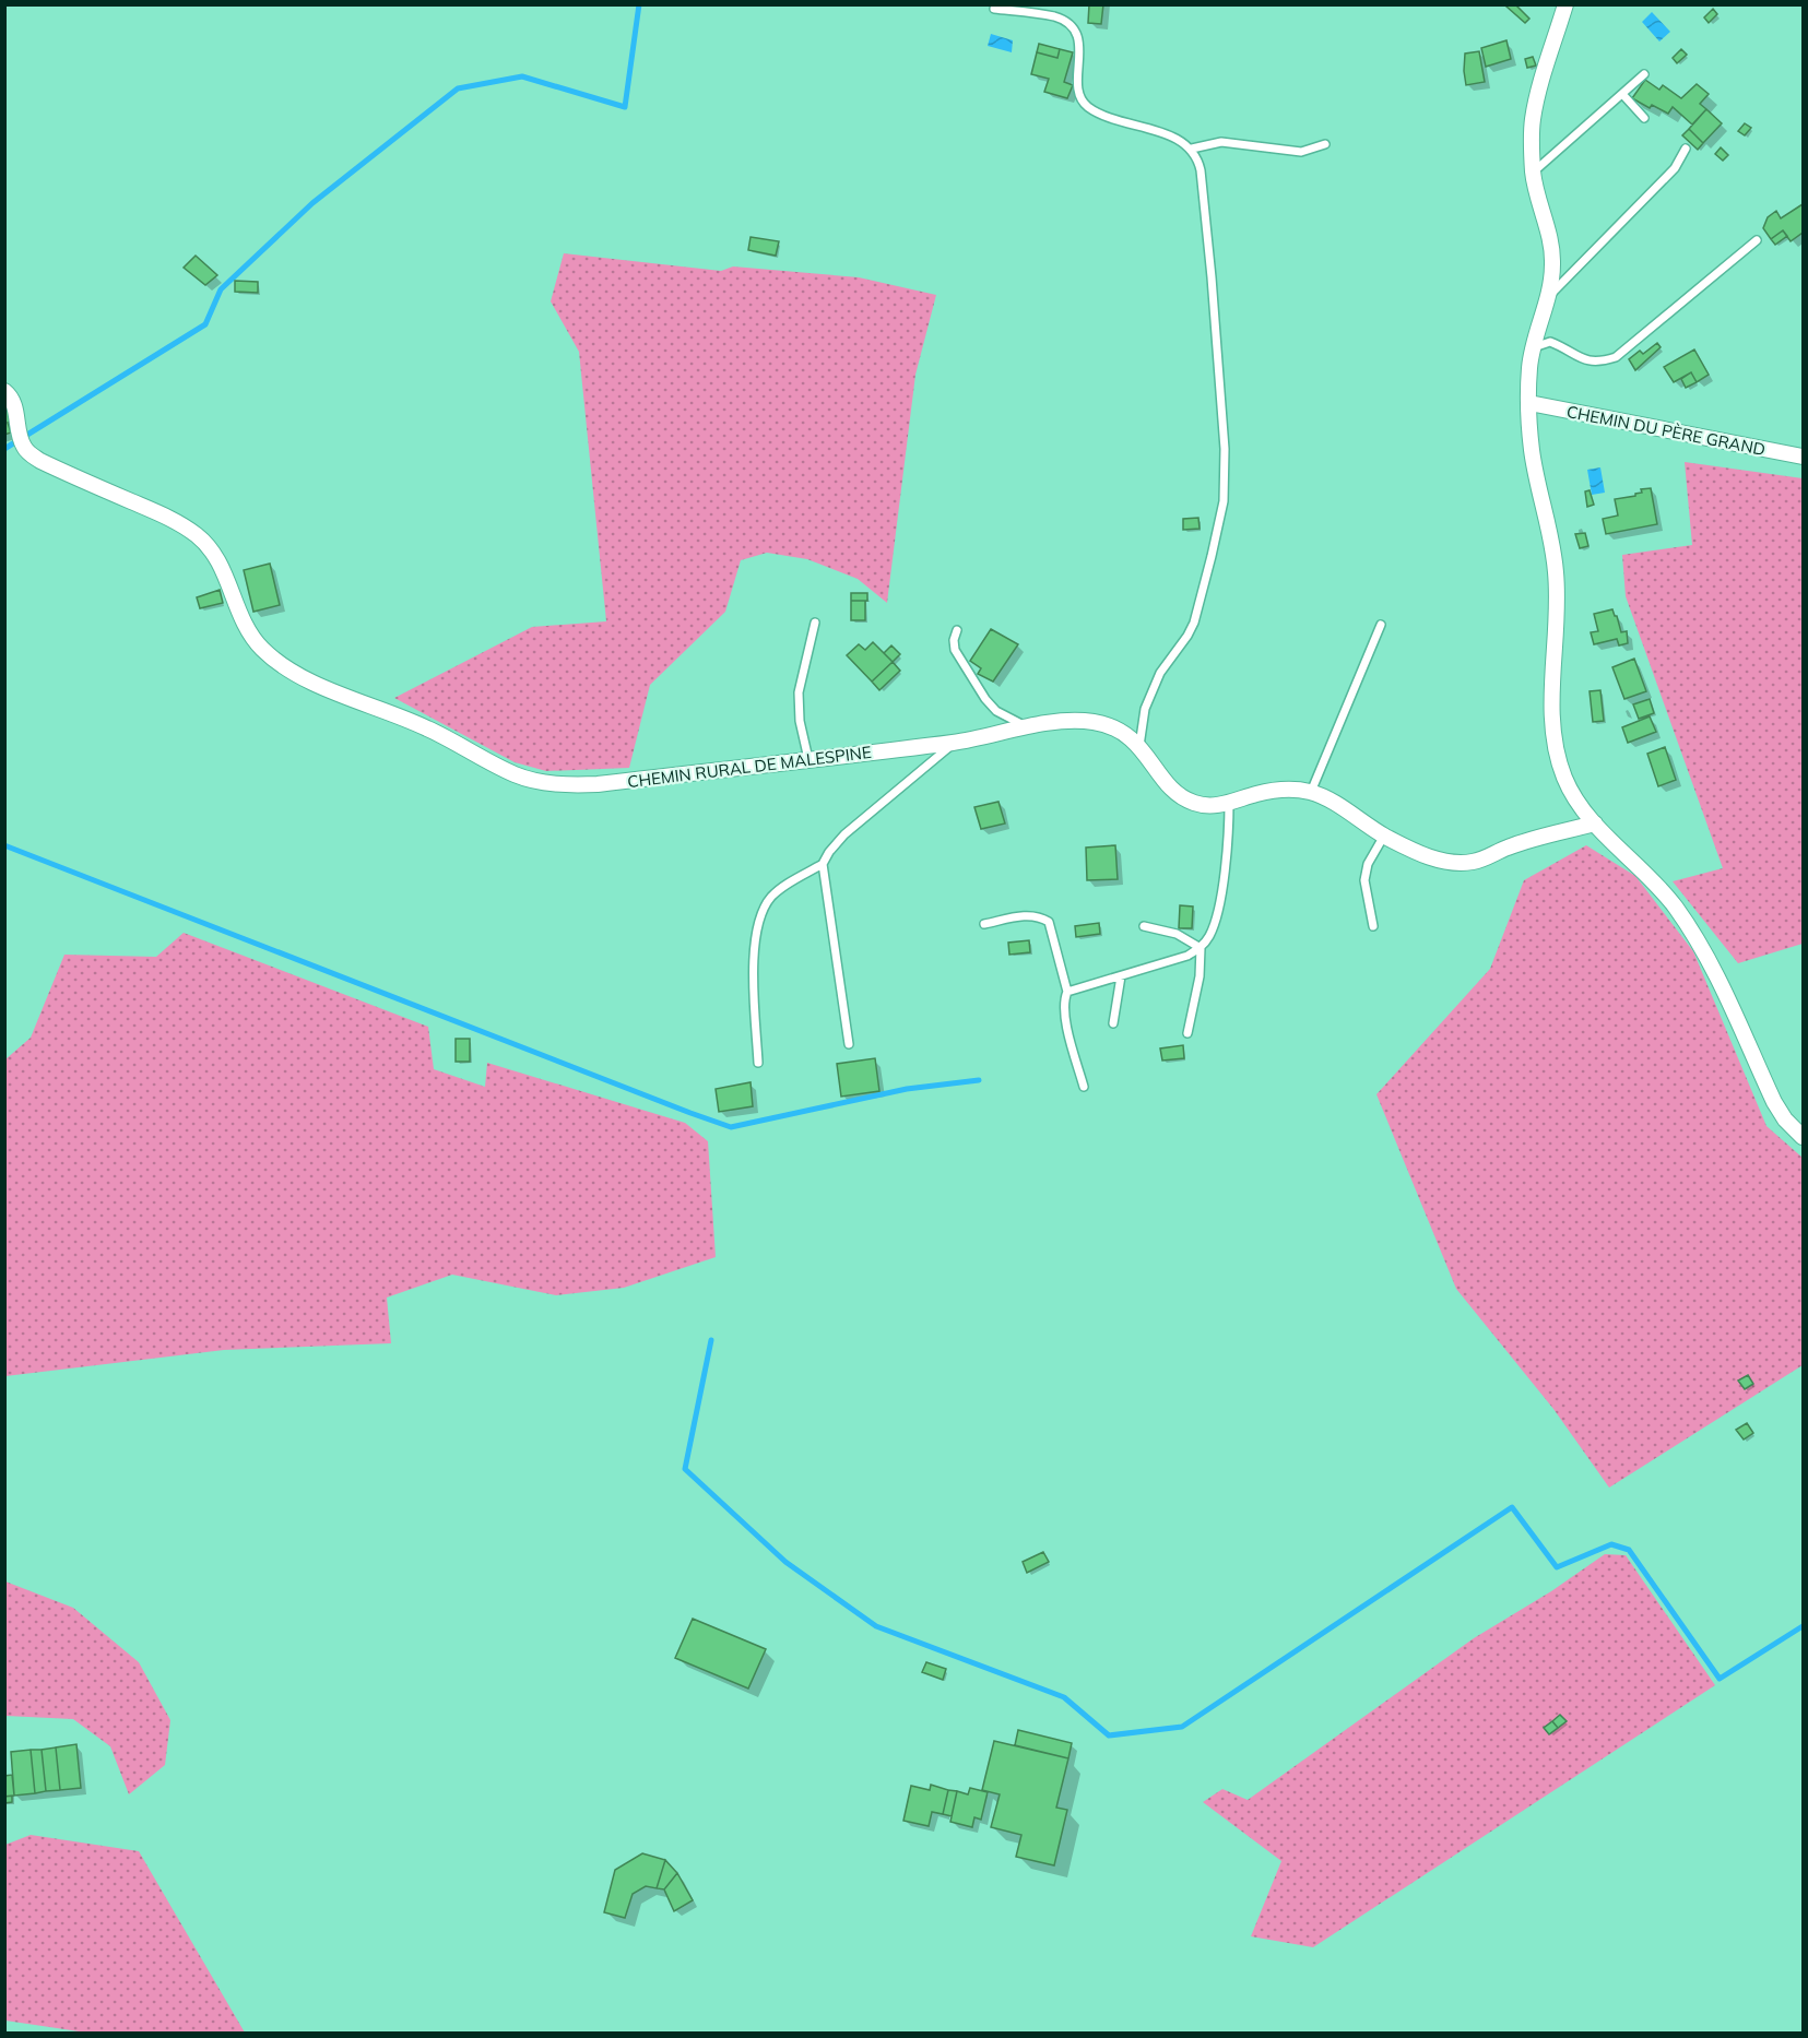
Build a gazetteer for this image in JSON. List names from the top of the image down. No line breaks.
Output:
{"streets":{"street":["CHEMIN DU PÈRE GRAND","CHEMIN RURAL DE MALESPINE"]}}
